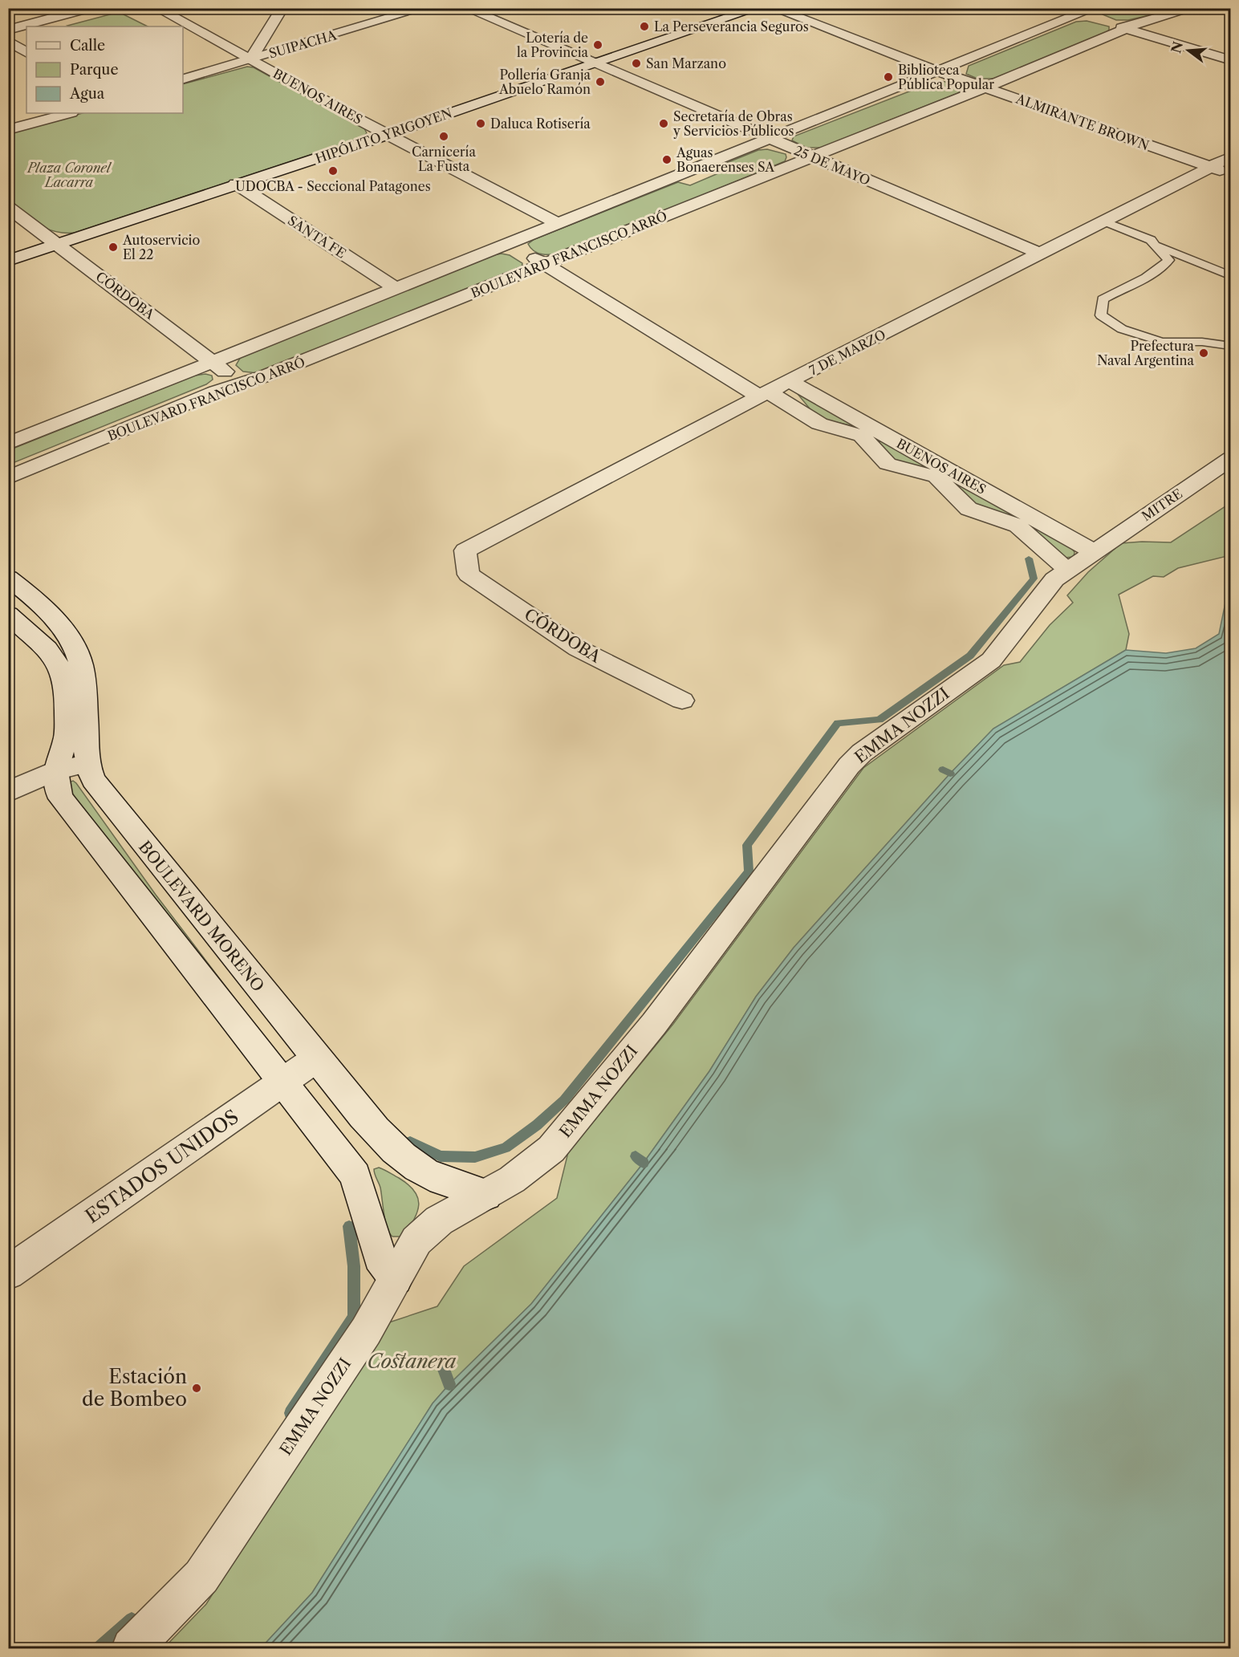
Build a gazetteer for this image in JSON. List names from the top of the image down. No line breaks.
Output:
{"streets":{"street":["SUIPACHA","BUENOS AIRES","ALMIRANTE BROWN","HIPÓLITO YRIGOYEN","25 DE MAYO","SANTA FE","BOULEVARD FRANCISCO ARRÓ","CÓRDOBA","7 DE MARZO","MITRE","EMMA NOZZI","BOULEVARD MORENO","ESTADOS UNIDOS"]},"crossings":[["SUIPACHA","BUENOS AIRES"],["BUENOS AIRES","HIPÓLITO YRIGOYEN"],["BUENOS AIRES","BOULEVARD FRANCISCO ARRÓ"],["BUENOS AIRES","7 DE MARZO"],["BUENOS AIRES","MITRE"],["BUENOS AIRES","EMMA NOZZI"],["ALMIRANTE BROWN","BOULEVARD FRANCISCO ARRÓ"],["ALMIRANTE BROWN","7 DE MARZO"],["HIPÓLITO YRIGOYEN","25 DE MAYO"],["HIPÓLITO YRIGOYEN","SANTA FE"],["HIPÓLITO YRIGOYEN","CÓRDOBA"],["25 DE MAYO","BOULEVARD FRANCISCO ARRÓ"],["25 DE MAYO","7 DE MARZO"],["SANTA FE","BOULEVARD FRANCISCO ARRÓ"],["BOULEVARD FRANCISCO ARRÓ","CÓRDOBA"],["CÓRDOBA","7 DE MARZO"],["MITRE","EMMA NOZZI"],["EMMA NOZZI","BOULEVARD MORENO"],["BOULEVARD MORENO","ESTADOS UNIDOS"]],"parks":["Plaza Coronel Lacarra","Costanera"],"places":["La Perseverancia Seguros","Lotería de la Provincia","San Marzano","Biblioteca Pública Popular","Pollería Granja Abuelo Ramón","Daluca Rotisería","Secretaría de Obras y Servicios Públicos","Carnicería La Fusta","Aguas Bonaerenses SA","UDOCBA - Seccional Patagones","Autoservicio El 22","Prefectura Naval Argentina","Estación de Bombeo"],"legend":["Calle","Parque","Agua"],"north":"left"}
